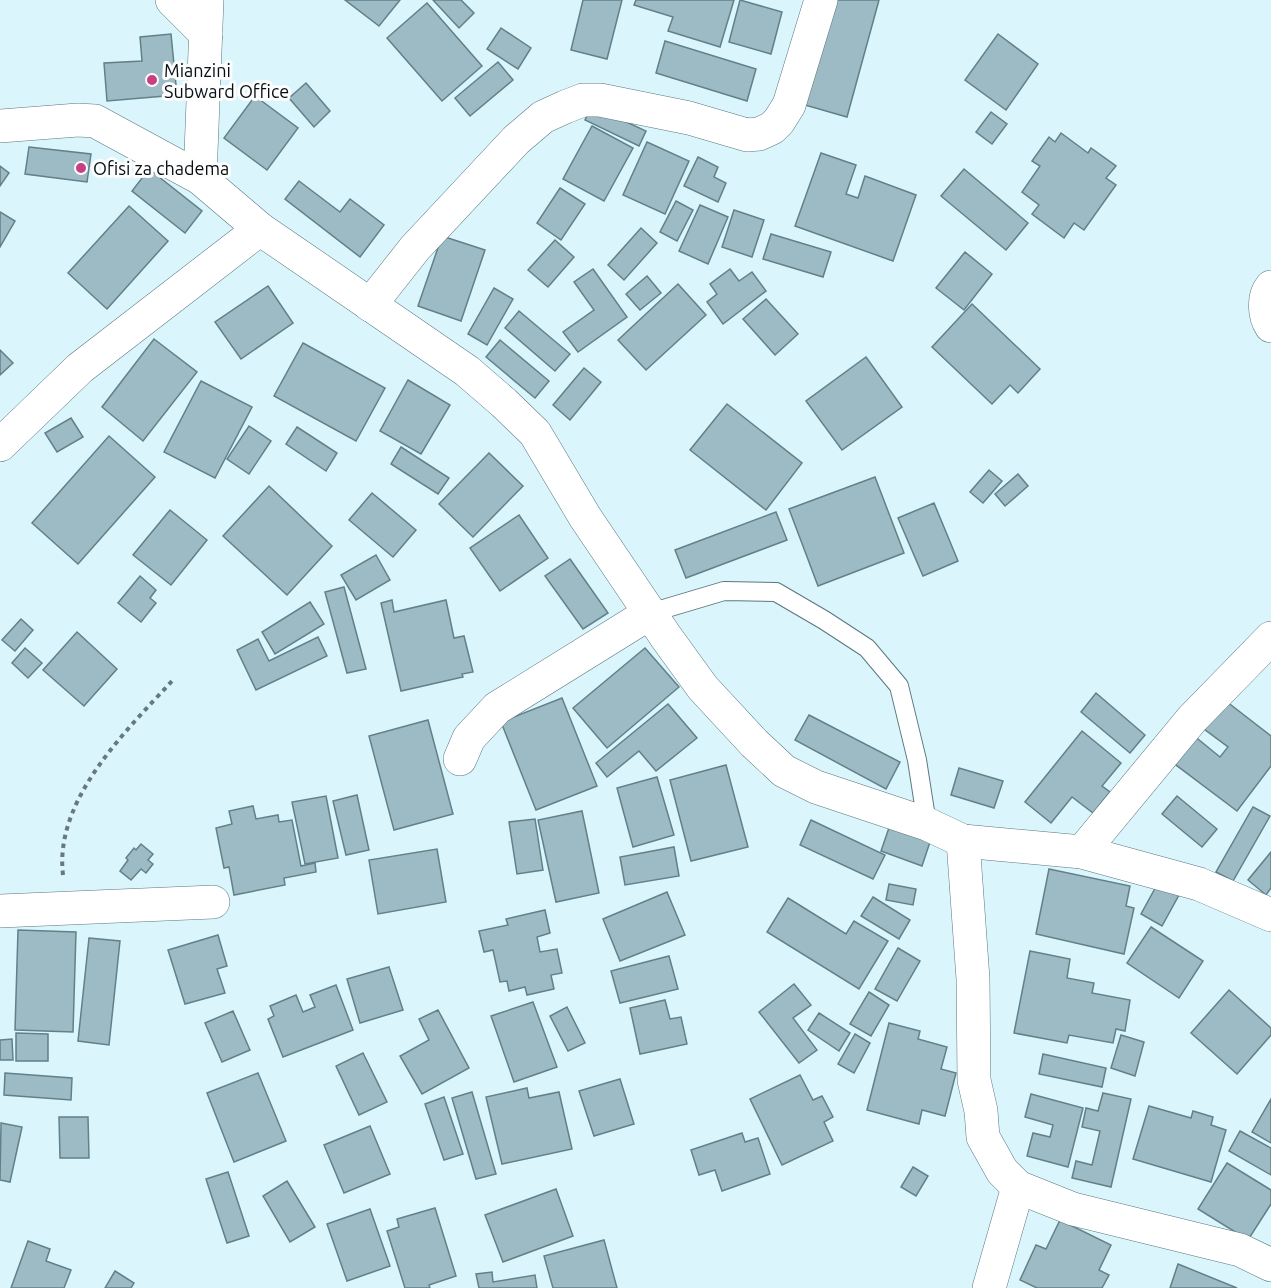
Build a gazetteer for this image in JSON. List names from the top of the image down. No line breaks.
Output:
{"places":["Mianzini Subward Office","Ofisi za chadema"]}
